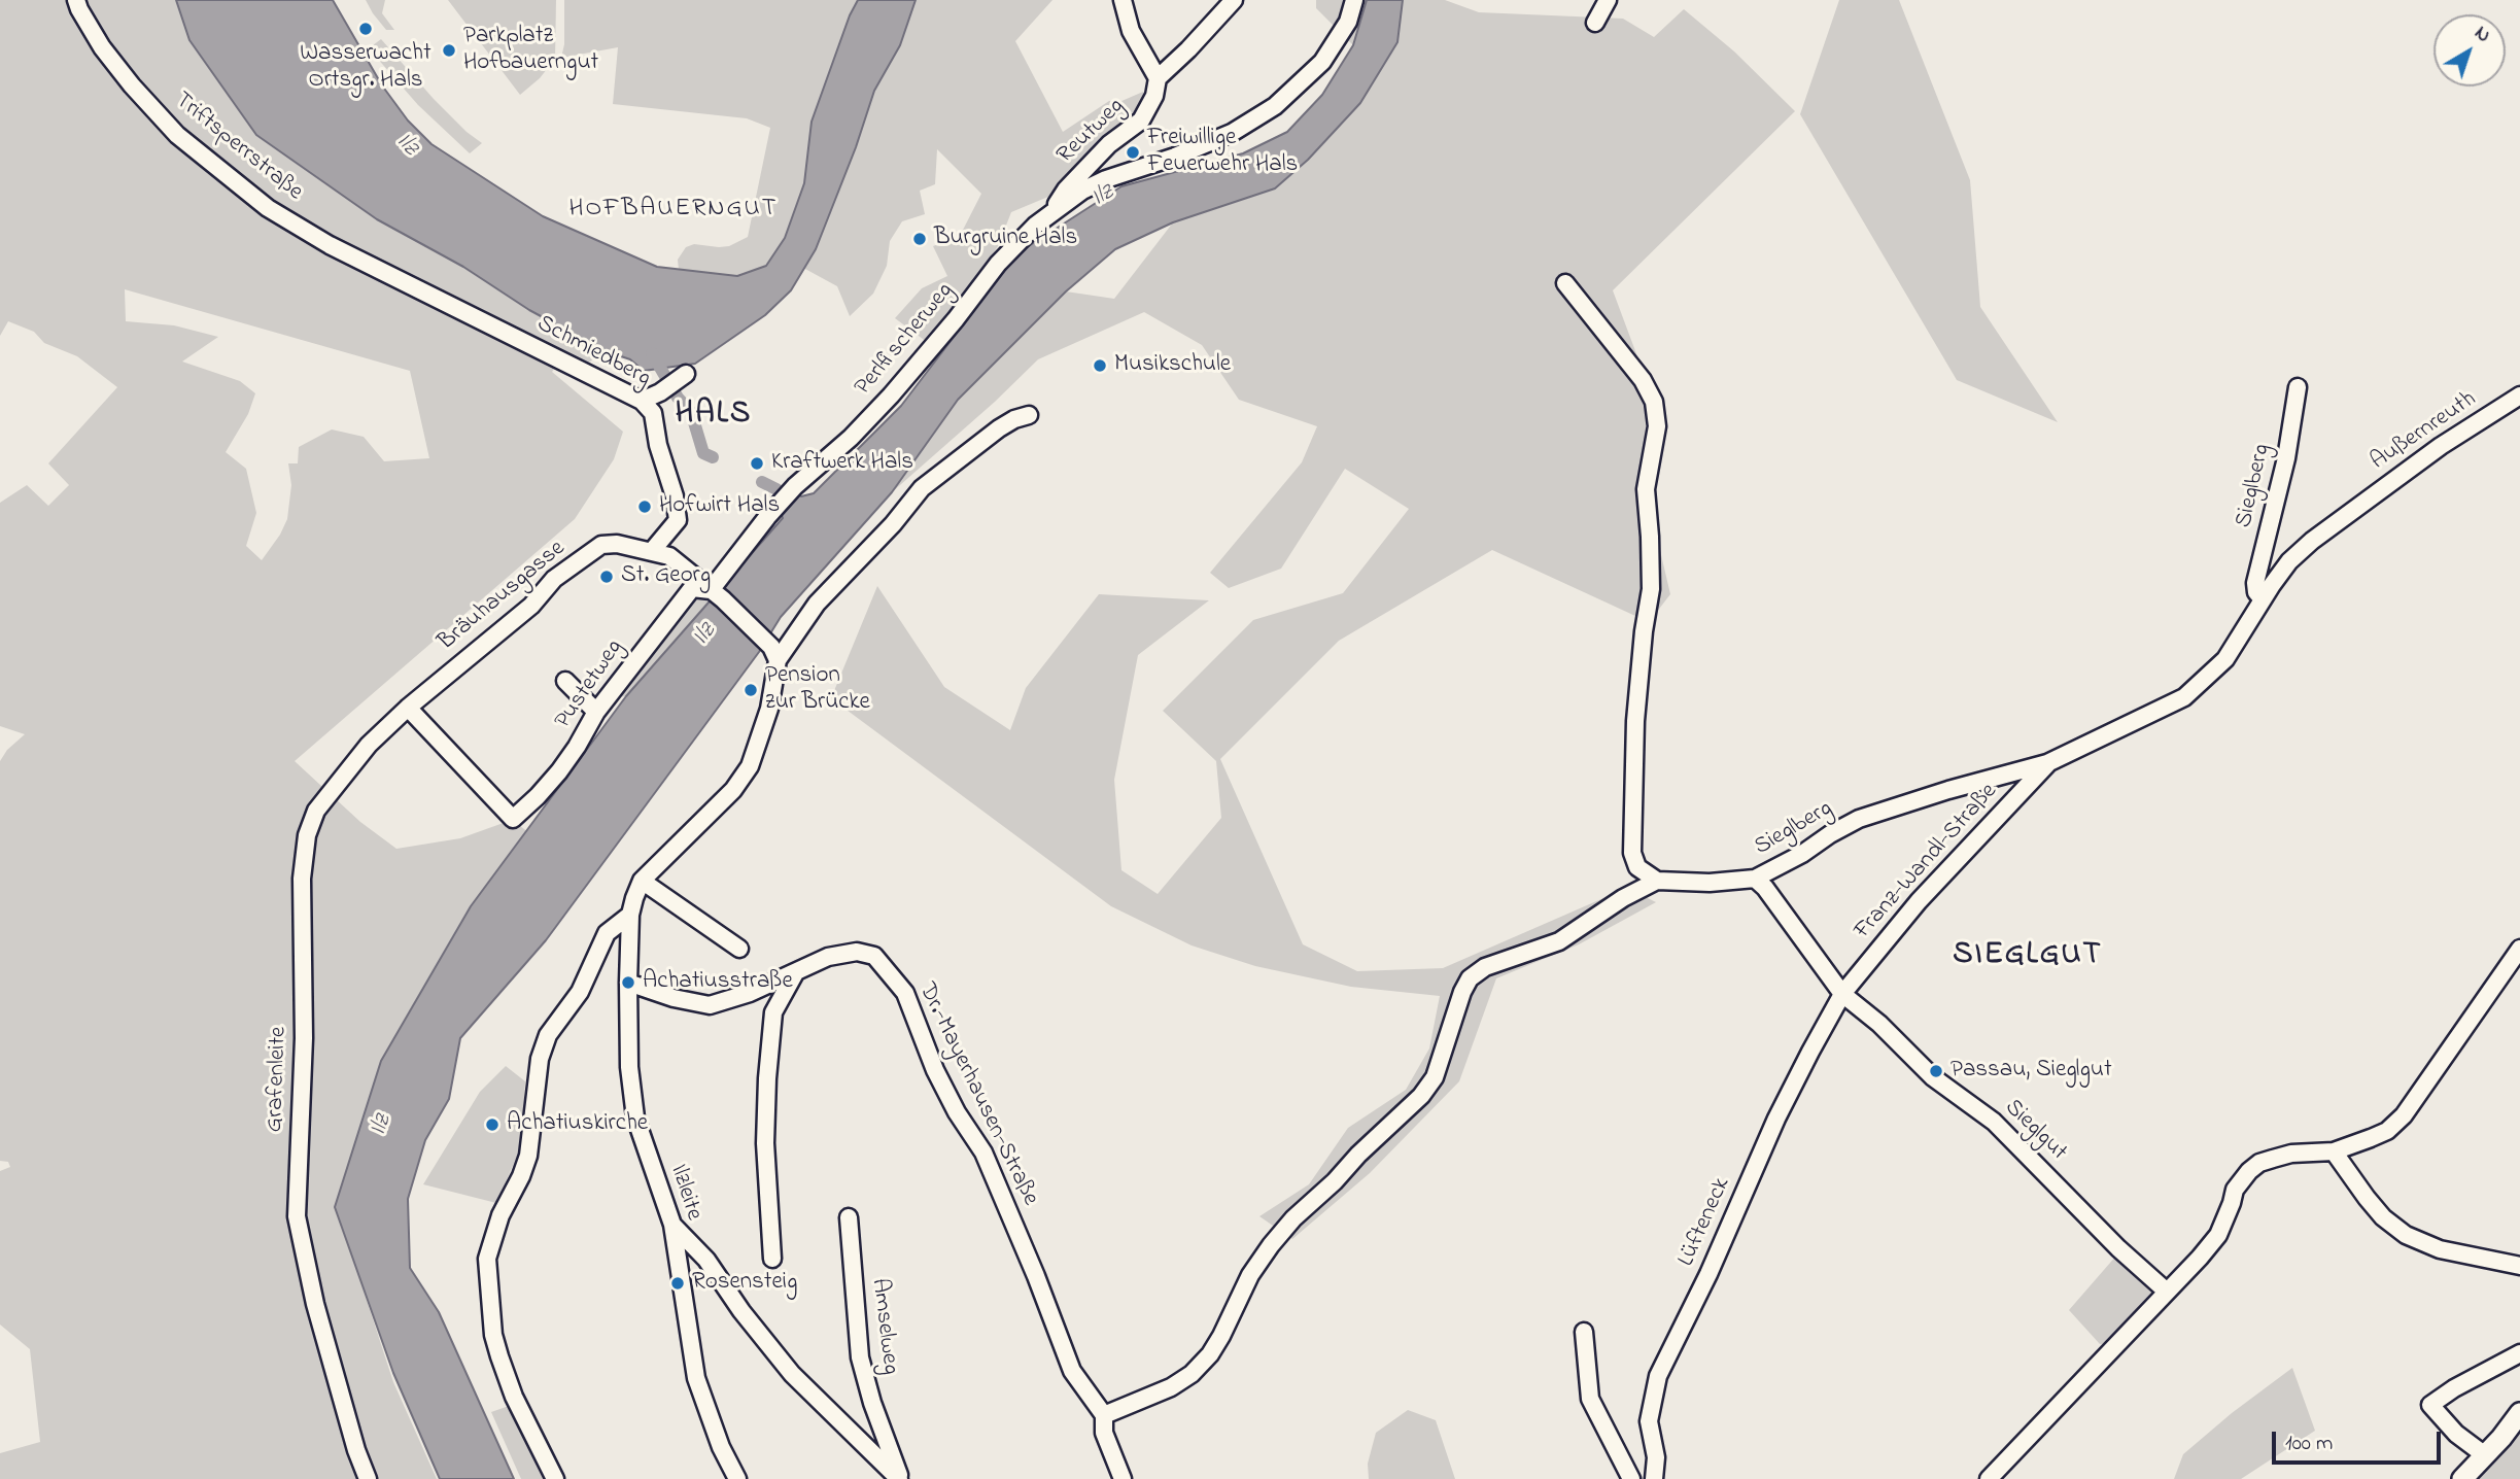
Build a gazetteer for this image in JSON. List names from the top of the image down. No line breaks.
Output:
{"streets":{"street":["Reutweg","Triftsperrstraße","Perlfischerweg","Schmiedberg","Außernreuth","Sieglberg","Bräuhausgasse","Pustetweg","Franz-Wandl-Straße","Grafenleite","Dr.-Mayerhausen-Straße","Sieglgut","Ilzleite","Lüfteneck","Amselweg"]},"crossings":[["Reutweg","Perlfischerweg"],["Triftsperrstraße","Schmiedberg"],["Perlfischerweg","Bräuhausgasse"],["Perlfischerweg","Pustetweg"],["Schmiedberg","Bräuhausgasse"],["Außernreuth","Sieglberg"],["Sieglberg","Franz-Wandl-Straße"],["Sieglberg","Sieglgut"],["Bräuhausgasse","Pustetweg"],["Bräuhausgasse","Grafenleite"],["Pustetweg","Grafenleite"],["Franz-Wandl-Straße","Sieglgut"],["Franz-Wandl-Straße","Lüfteneck"],["Dr.-Mayerhausen-Straße","Ilzleite"],["Sieglgut","Lüfteneck"]],"districts":["HOFBAUERNGUT","HALS","SIEGLGUT"],"water":["Ilz"],"places":["Wasserwacht Ortsgr. Hals","Parkplatz Hofbauerngut","Freiwillige Feuerwehr Hals","Burgruine Hals","Musikschule","Kraftwerk Hals","Hofwirt Hals","St. Georg","Pension zur Brücke","Achatiusstraße","Passau, Sieglgut","Achatiuskirche","Rosensteig"],"scale_bar":"100 m","north":"top right"}
